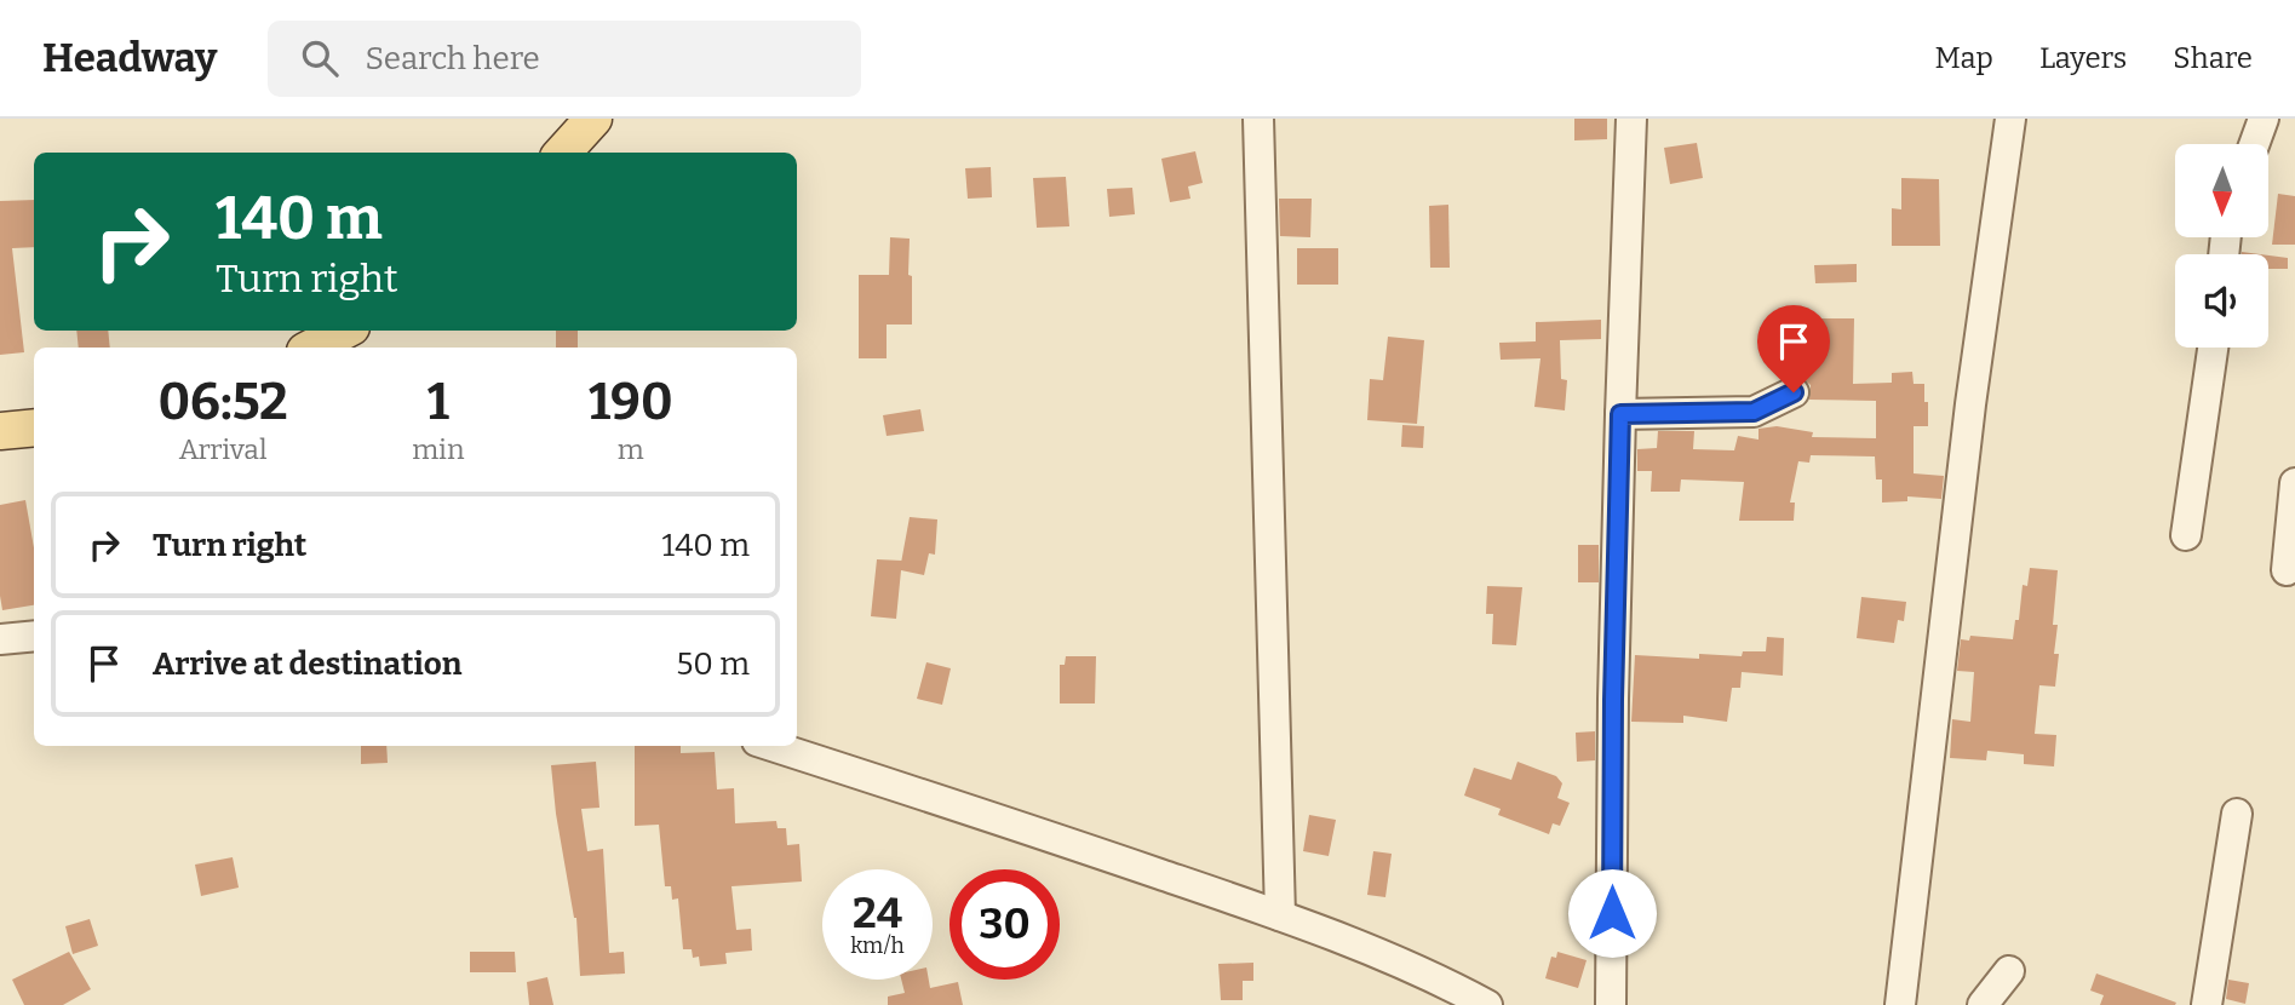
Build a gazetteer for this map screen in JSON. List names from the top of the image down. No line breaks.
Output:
{"north":"bottom","page":{"header":"Headway","search":"Search here","nav":["Map","Layers","Share"],"turn":["140 m","Turn right"],"eta":["06:52","Arrival","1","min","190","m"],"list":[{"name":"Turn right","value":"140 m"},{"name":"Arrive at destination","value":"50 m"}],"speed":"24 km/h","limit":"30"}}
